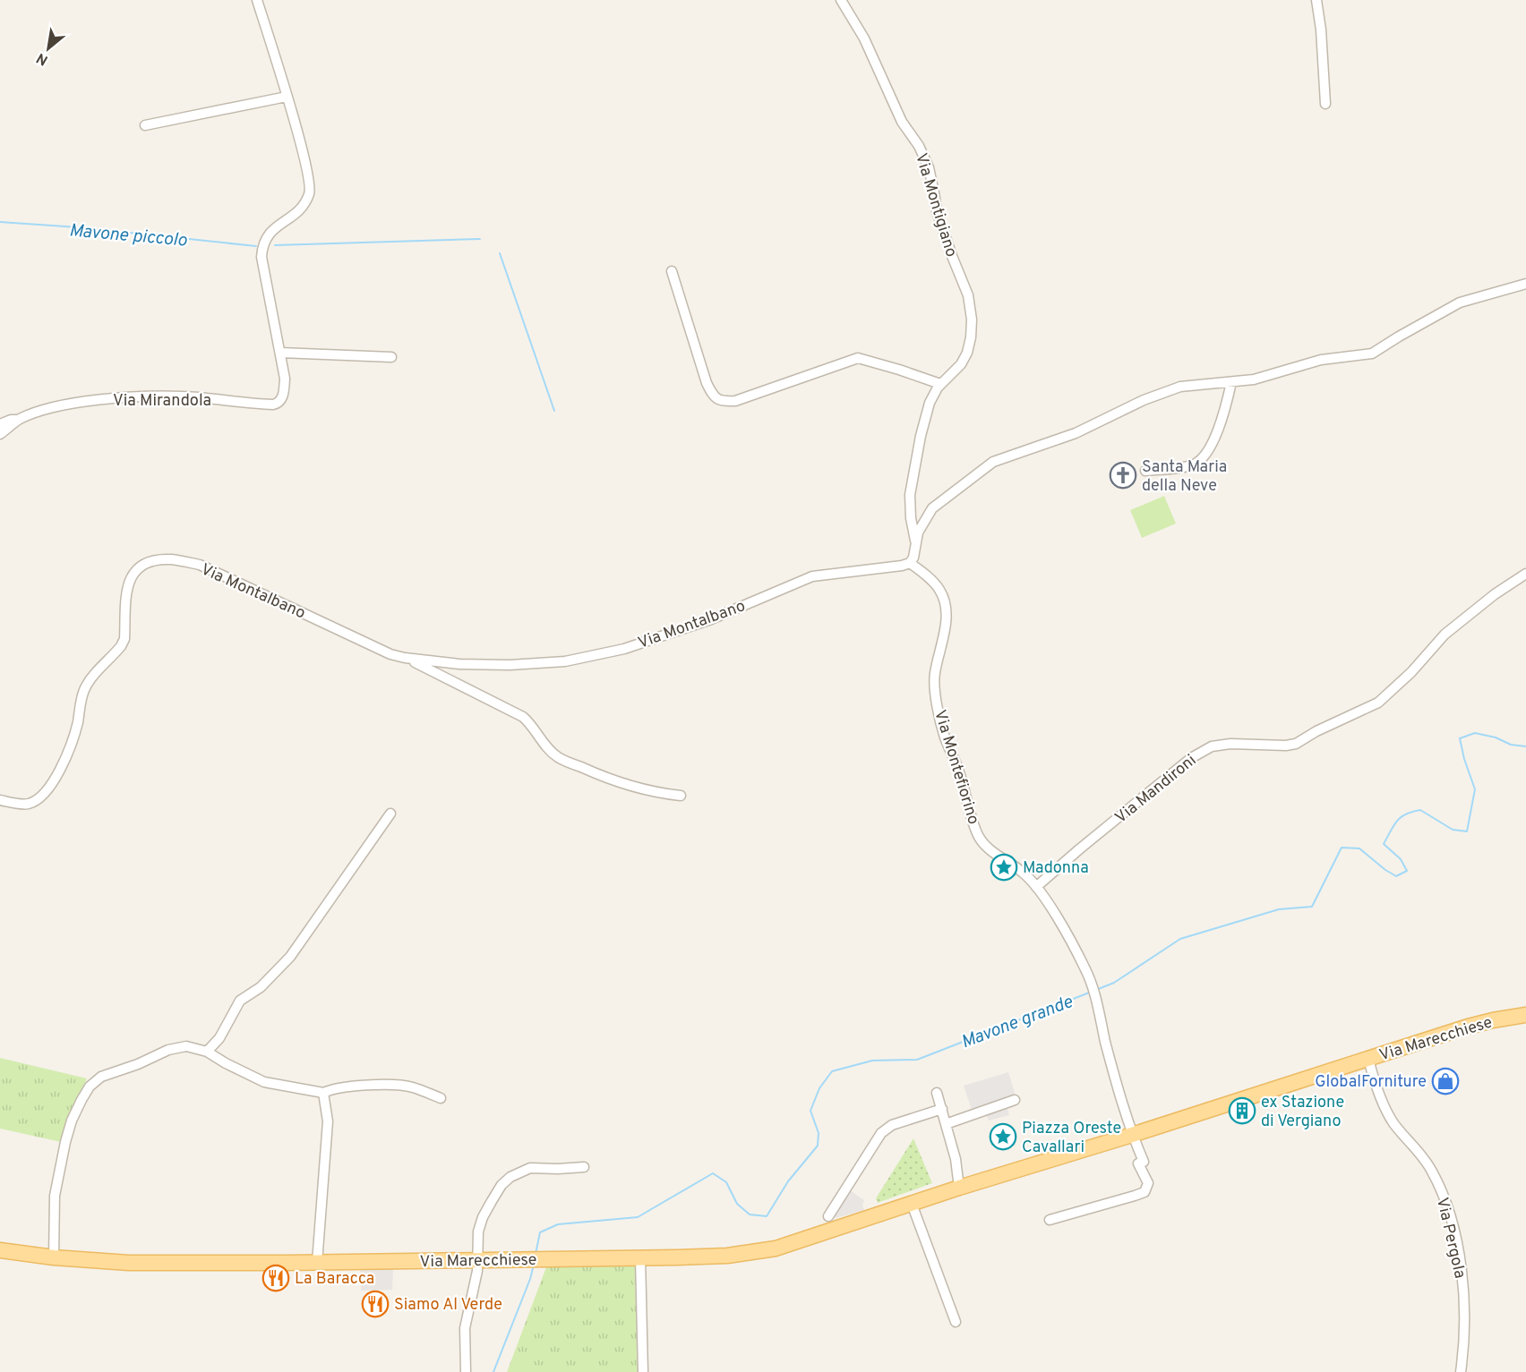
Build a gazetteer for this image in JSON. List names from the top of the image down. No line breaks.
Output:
{"streets":{"main road":["Via Marecchiese"],"street":["Via Montigiano","Via Mirandola","Via Montalbano","Via Montefiorino","Via Mandironi","Via Pergola"]},"crossings":[["Via Montalbano","Via Montefiorino"],["Via Montefiorino","Via Mandironi"],["Via Montefiorino","Via Marecchiese"],["Via Marecchiese","Via Pergola"]],"water":["Mavone piccolo","Mavone grande"],"places":{"church":["Santa Maria della Neve"],"place":["Madonna","Piazza Oreste Cavallari"],"shop":["GlobalForniture"],"building":["ex Stazione di Vergiano"],"restaurant":["La Baracca","Siamo Al Verde"]},"north":"bottom left"}
